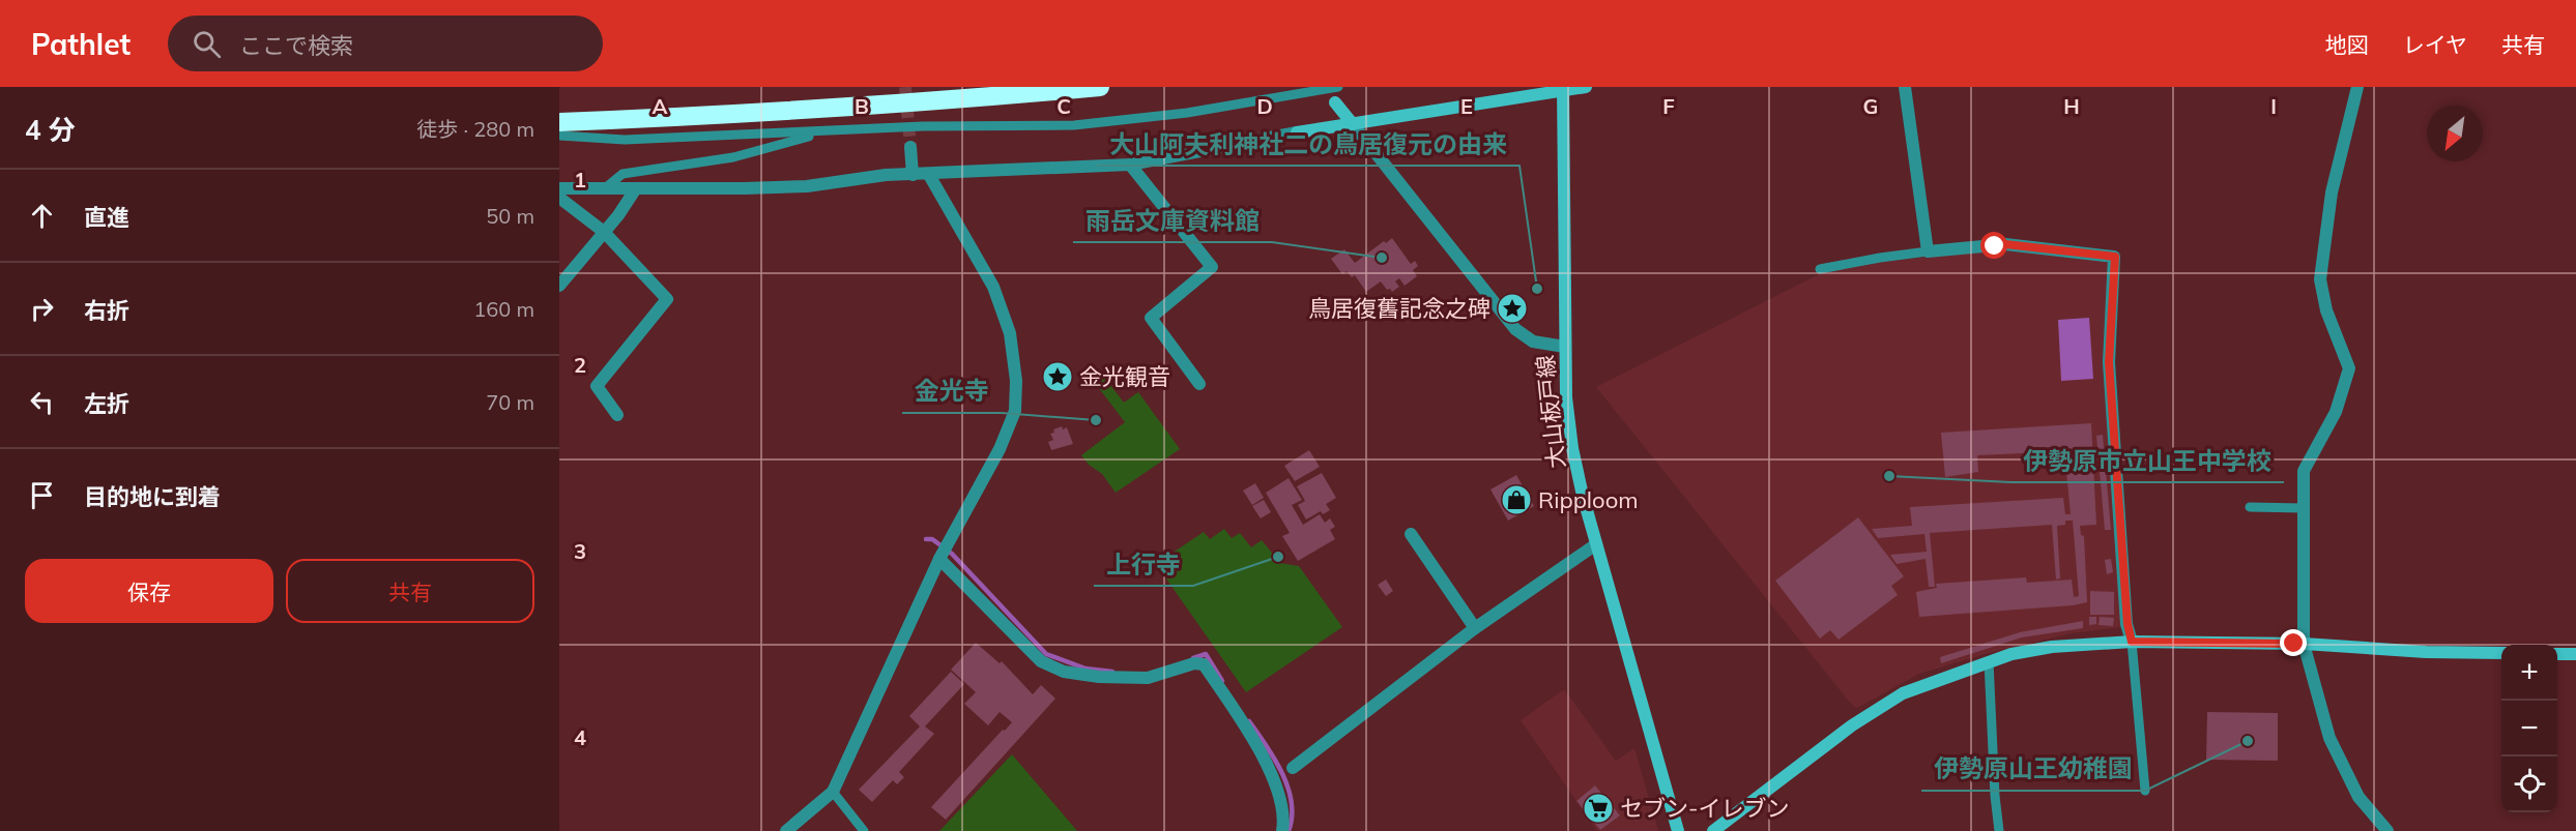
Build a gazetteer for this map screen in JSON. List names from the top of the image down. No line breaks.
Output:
{"streets":{"street":["大山板戸線"]},"places":{"other":["雨岳文庫資料館","大山阿夫利神社二の鳥居復元の由来","金光寺","伊勢原市立山王中学校","上行寺","伊勢原山王幼稚園"],"place":["鳥居復舊記念之碑","金光観音"],"shop":["Ripploom"],"supermarket":["セブン-イレブン"]},"north":"bottom left","page":{"header":"Pathlet","search":"ここで検索","nav":["地図","レイヤ","共有"],"heading":["4 分","徒歩 · 280 m"],"list":[["直進","50 m"],["右折","160 m"],["左折","70 m"],"目的地に到着"],"buttons":["保存","共有"],"map_buttons":["+","−"]},"grid":{"columns":["A","B","C","D","E","F","G","H","I"],"rows":["1","2","3","4"]}}
